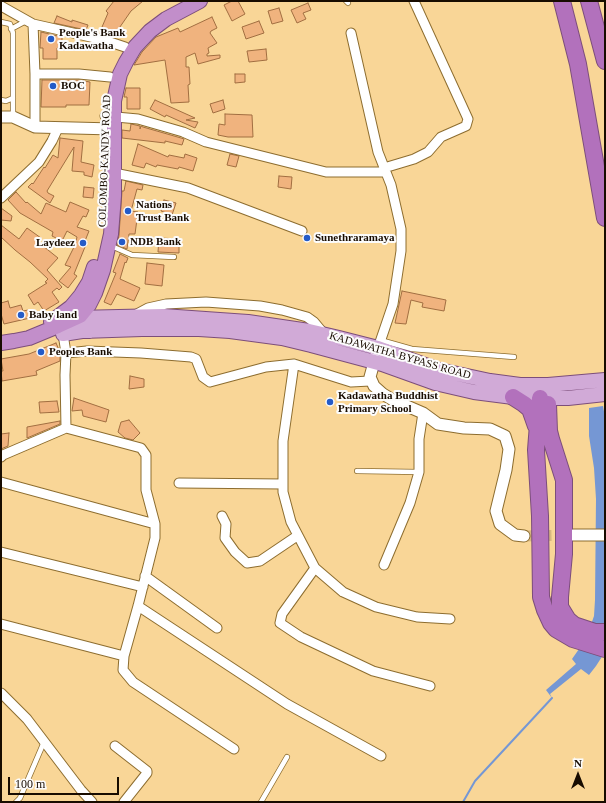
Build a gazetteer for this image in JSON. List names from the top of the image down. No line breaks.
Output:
{"streets":{"highway":["COLOMBO-KANDY ROAD"],"main road":["KADAWATHA BYPASS ROAD"]},"crossings":[["COLOMBO-KANDY ROAD","KADAWATHA BYPASS ROAD"]],"places":["People's Bank Kadawatha","BOC","Nations Trust Bank","Sunethraramaya","NDB Bank","Laydeez","Baby land","Peoples Bank","Kadawatha Buddhist Primary School"],"scale_bar":"100 m","north":"top"}
